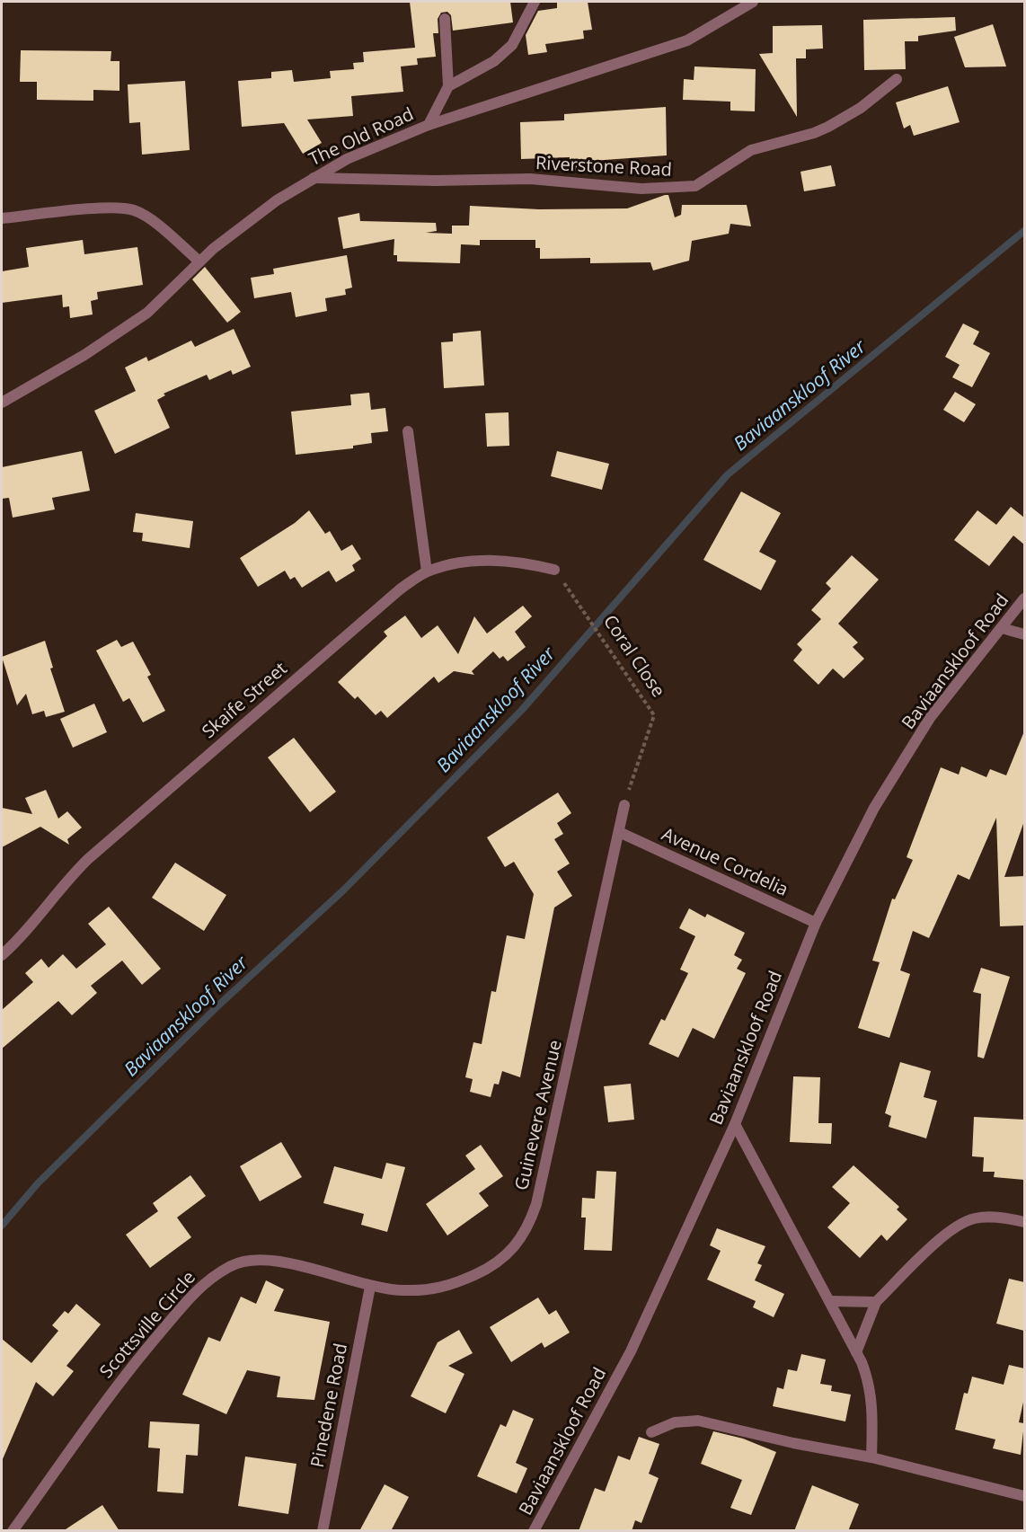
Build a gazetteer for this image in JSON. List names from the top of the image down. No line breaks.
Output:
{"streets":{"street":["The Old Road","Riverstone Road","Baviaanskloof Road","Skaife Street","Avenue Cordelia","Guinevere Avenue","Scottsville Circle","Pinedene Road"],"path":["Coral Close"]},"crossings":[["The Old Road","Riverstone Road"],["Coral Close","Skaife Street"],["Baviaanskloof Road","Avenue Cordelia"],["Avenue Cordelia","Guinevere Avenue"],["Guinevere Avenue","Scottsville Circle"],["Guinevere Avenue","Pinedene Road"],["Scottsville Circle","Pinedene Road"]],"water":["Baviaanskloof River"]}
